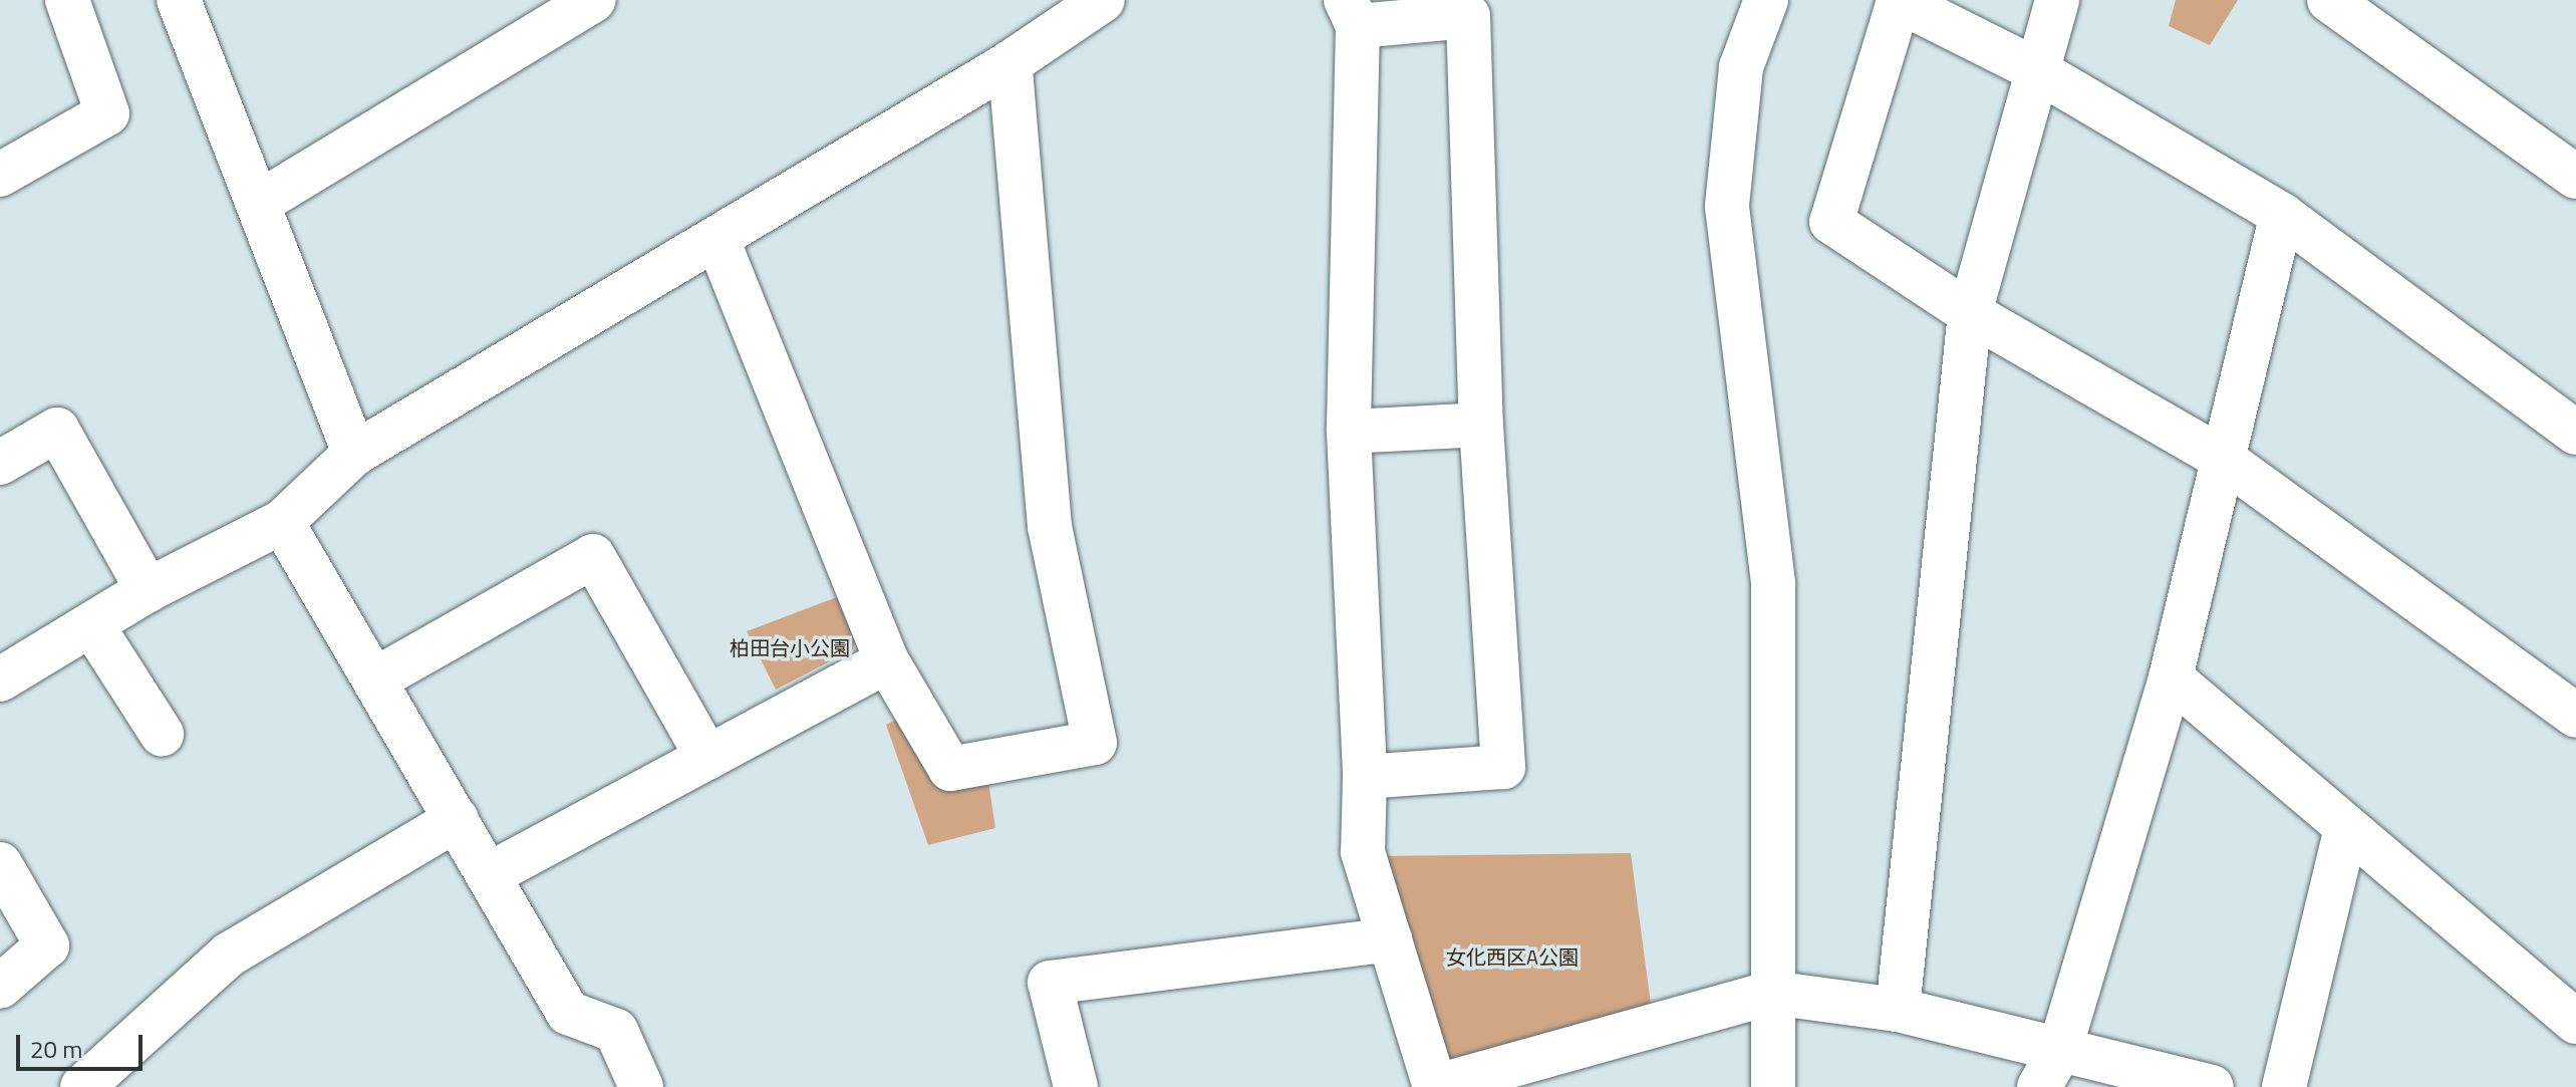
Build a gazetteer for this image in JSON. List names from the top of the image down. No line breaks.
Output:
{"parks":["柏田台小公園","女化西区A公園"],"scale_bar":"20 m"}
